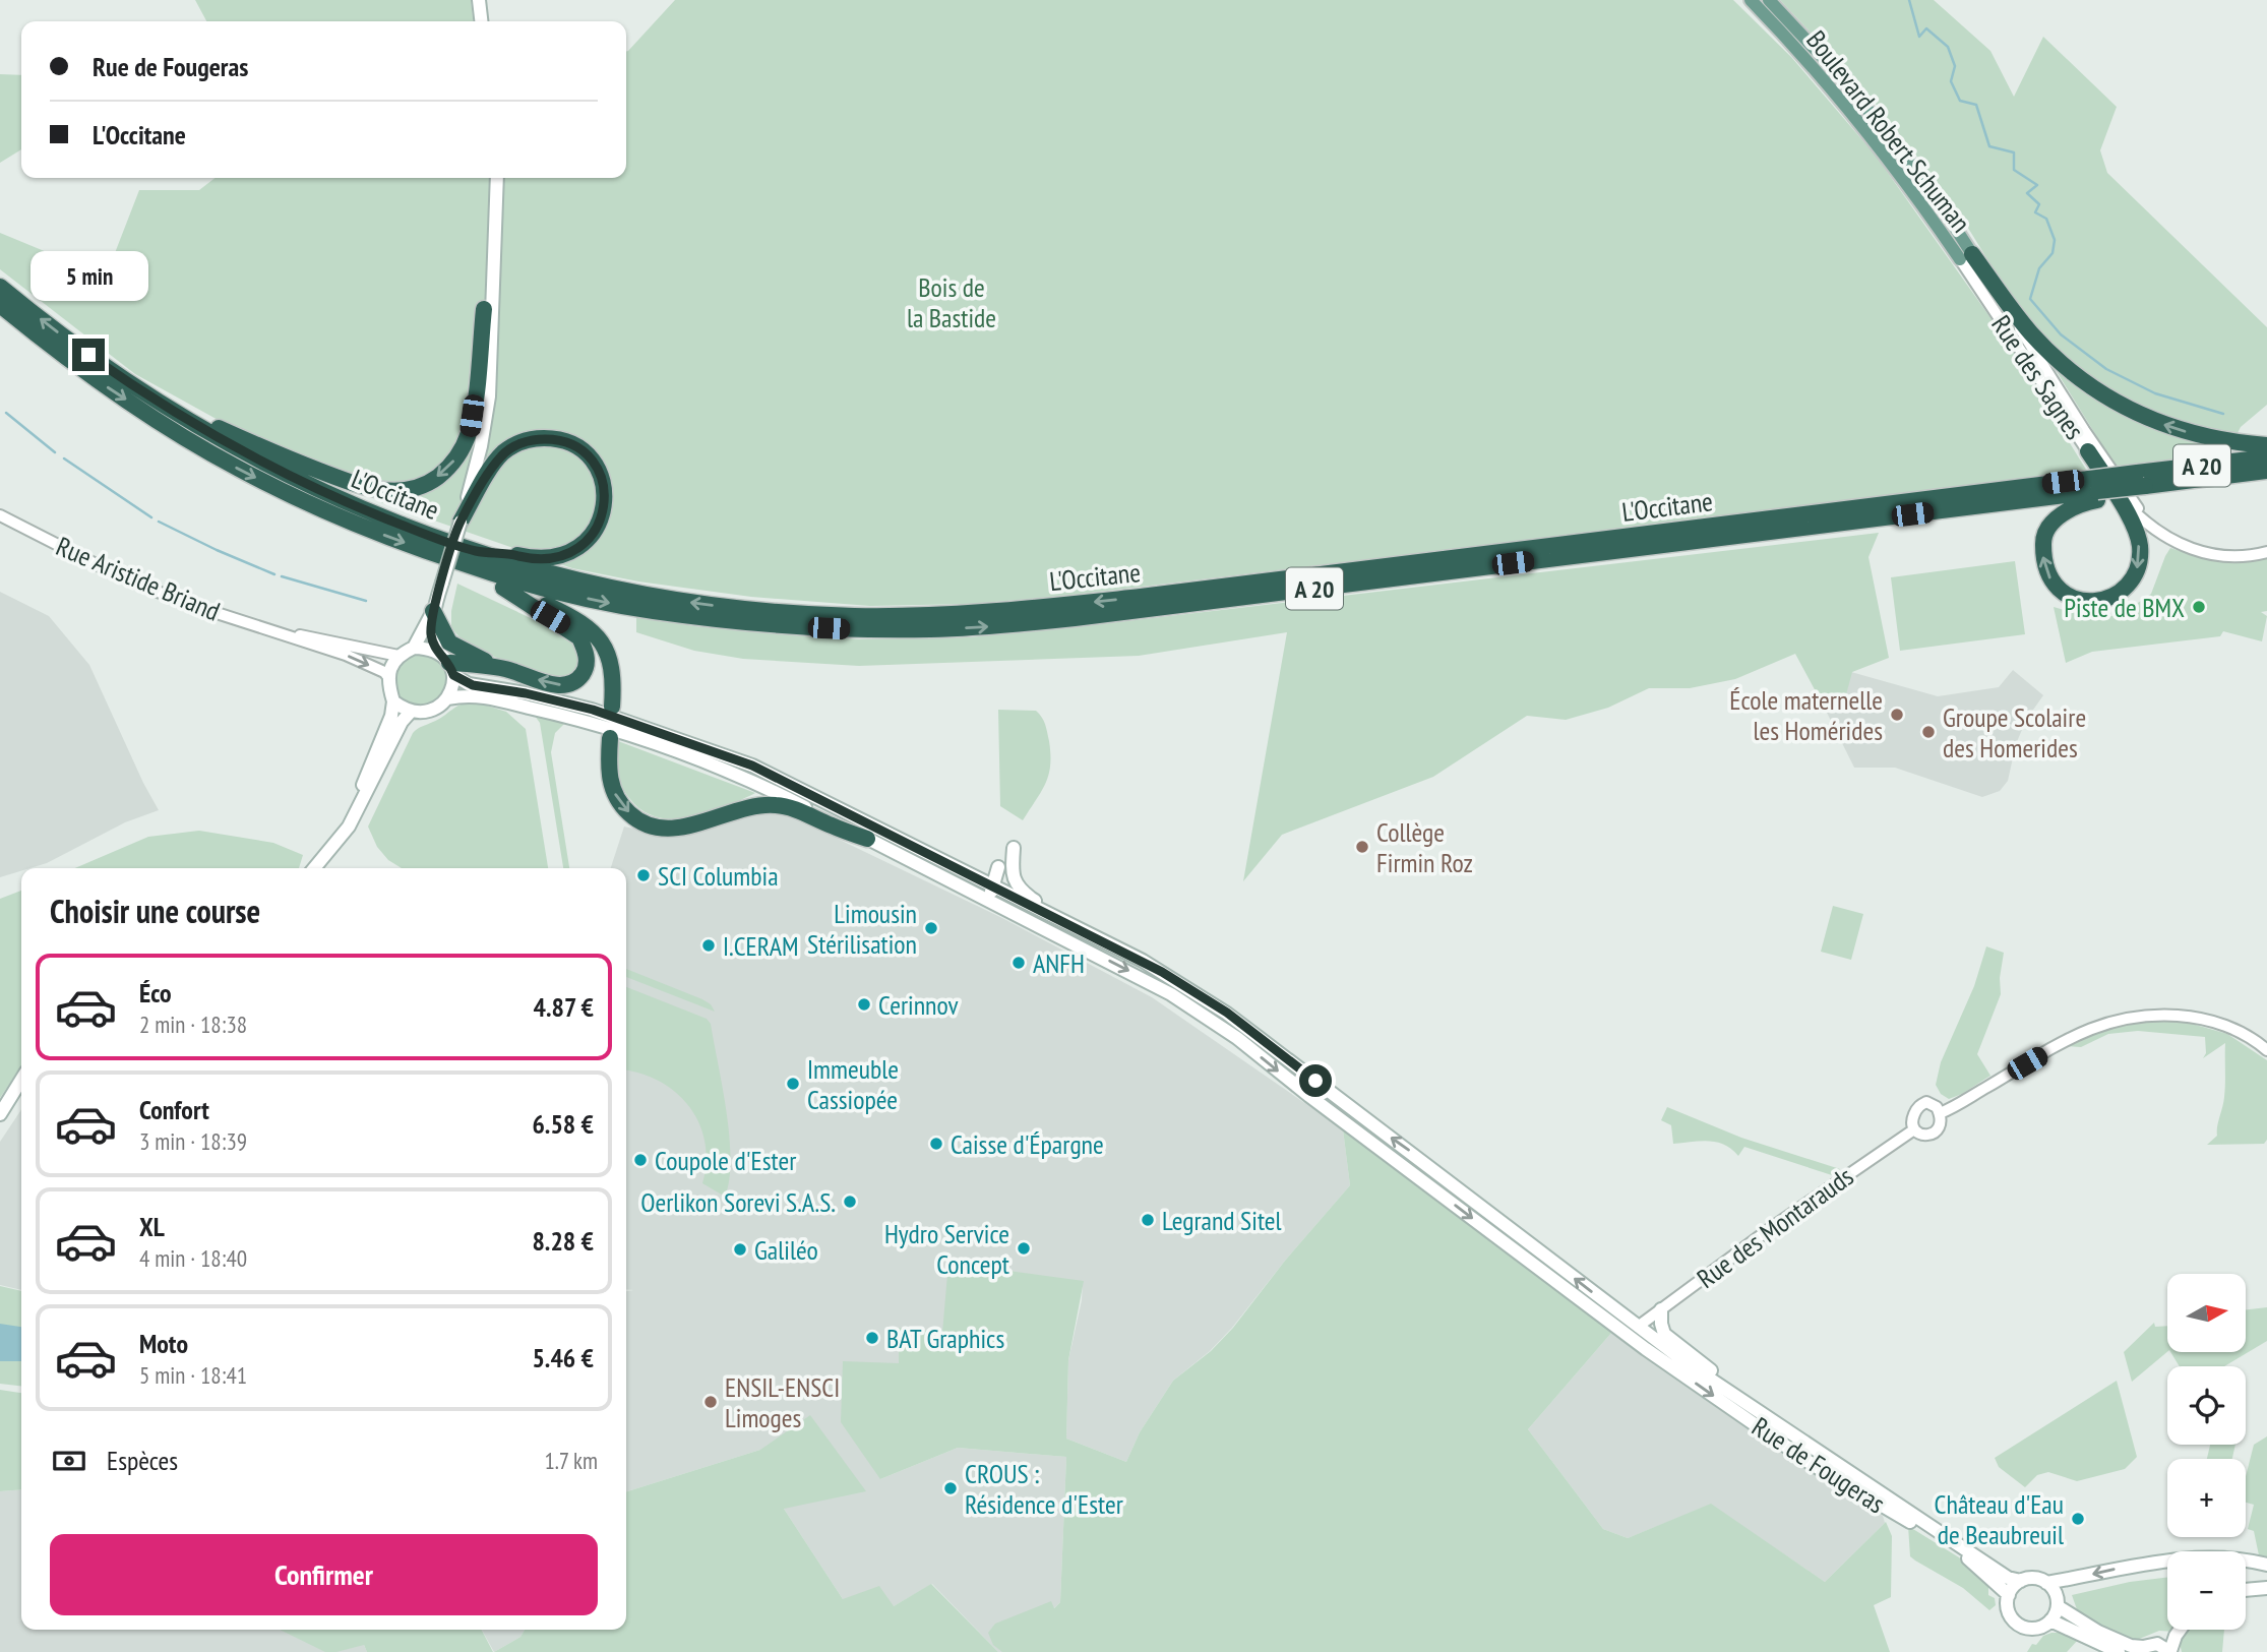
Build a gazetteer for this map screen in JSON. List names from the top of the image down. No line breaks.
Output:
{"streets":{"highway":["A 20","L'Occitane"],"main road":["Boulevard Robert Schuman","Rue de Fougeras"],"street":["Rue des Sagnes","Rue Aristide Briand","Rue des Montarauds"]},"crossings":[["Boulevard Robert Schuman","Rue des Sagnes"],["Rue Aristide Briand","Rue de Fougeras"],["Rue des Montarauds","Rue de Fougeras"]],"parks":["Bois de la Bastide"],"places":["Piste de BMX","École maternelle les Homérides","Groupe Scolaire des Homerides","Collège Firmin Roz","SCI Columbia","Limousin Stérilisation","I.CERAM","ANFH","Cerinnov","Immeuble Cassiopée","Caisse d'Épargne","Coupole d'Ester","Oerlikon Sorevi S.A.S.","Legrand Sitel","Hydro Service Concept","Galiléo","BAT Graphics","ENSIL-ENSCI Limoges","CROUS : Résidence d'Ester","Château d'Eau de Beaubreuil"],"north":"right","page":{"banner":["Rue de Fougeras","L'Occitane"],"bubble":"5 min","heading":"Choisir une course","list":[{"name":"Éco","note":"2 min · 18:38","value":"4.87 €"},{"name":"Confort","note":"3 min · 18:39","value":"6.58 €"},{"name":"XL","note":"4 min · 18:40","value":"8.28 €"},{"name":"Moto","note":"5 min · 18:41","value":"5.46 €"}],"map_buttons":["+","−"],"pay":["Espèces","1.7 km"],"buttons":"Confirmer"}}
